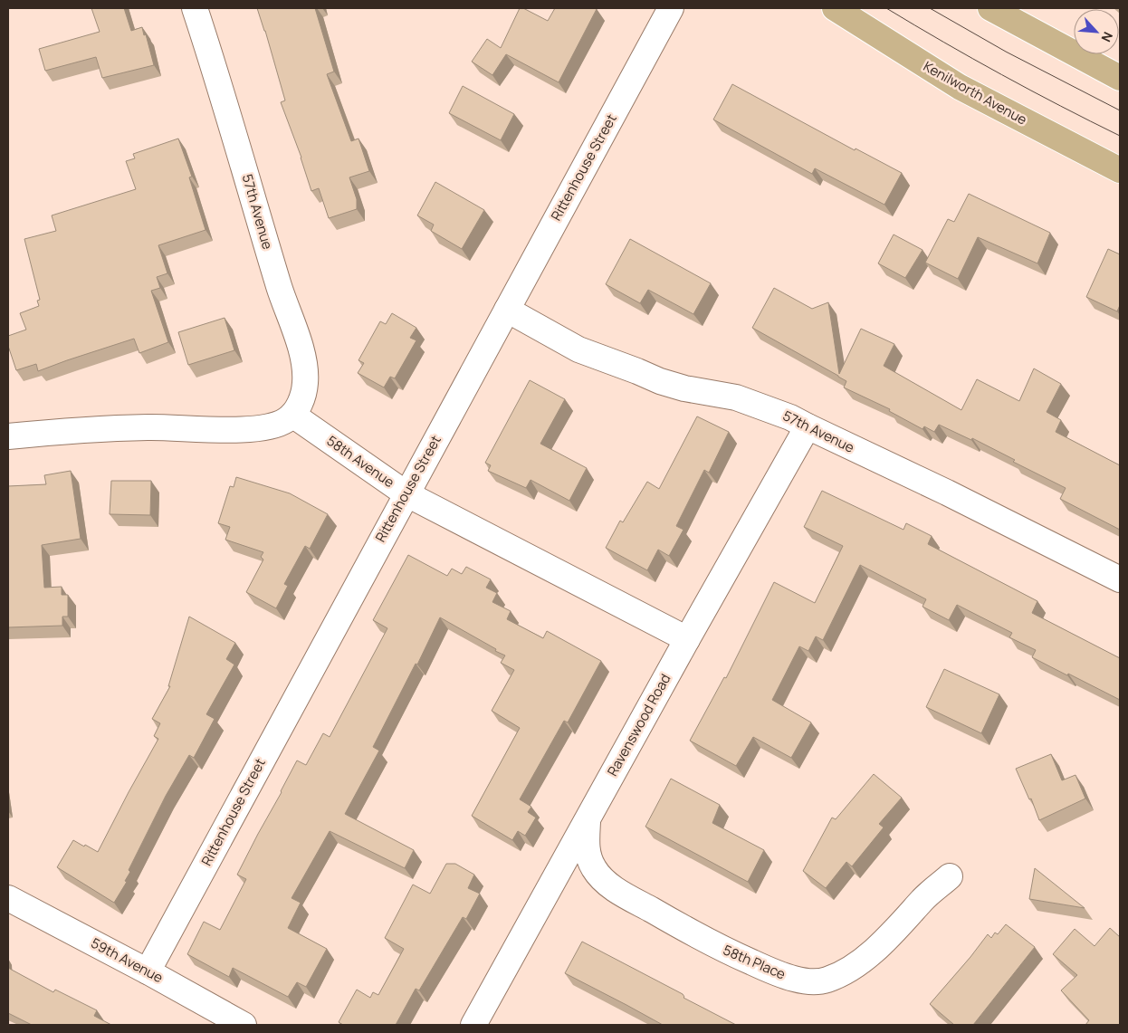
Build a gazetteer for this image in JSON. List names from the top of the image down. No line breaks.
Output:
{"streets":{"main road":["Kenilworth Avenue"],"street":["Rittenhouse Street","57th Avenue","58th Avenue","Ravenswood Road","59th Avenue","58th Place"]},"crossings":[["Rittenhouse Street","57th Avenue"],["Rittenhouse Street","58th Avenue"],["Rittenhouse Street","59th Avenue"],["57th Avenue","58th Avenue"],["57th Avenue","Ravenswood Road"],["58th Avenue","Ravenswood Road"],["Ravenswood Road","58th Place"]],"north":"bottom right"}
